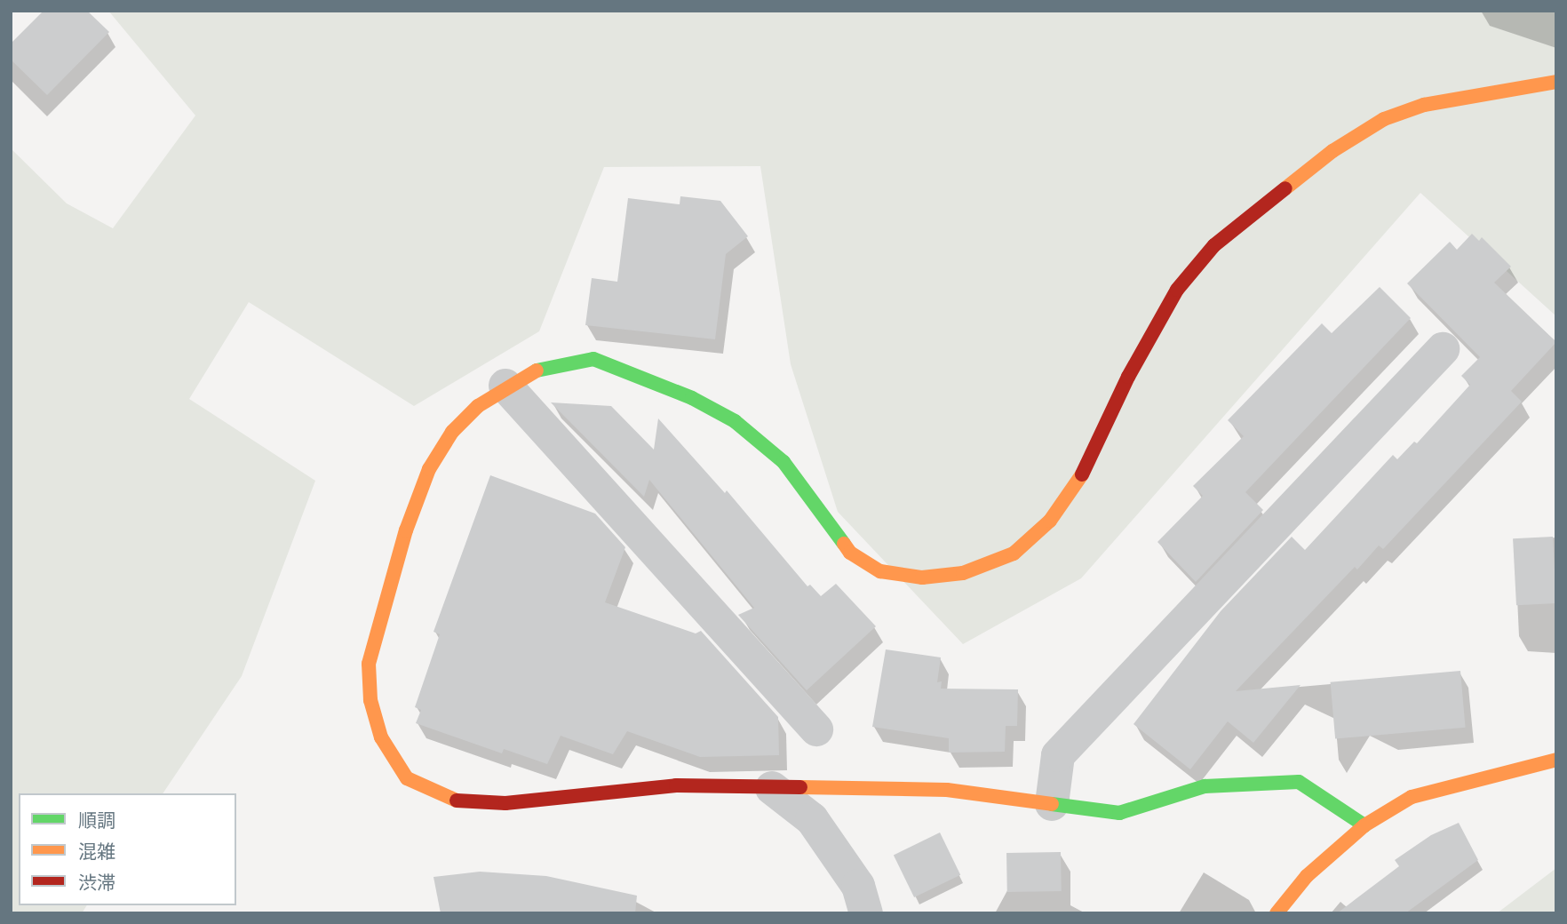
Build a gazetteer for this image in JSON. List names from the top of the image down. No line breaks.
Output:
{"legend":["順調","混雑","渋滞"]}
